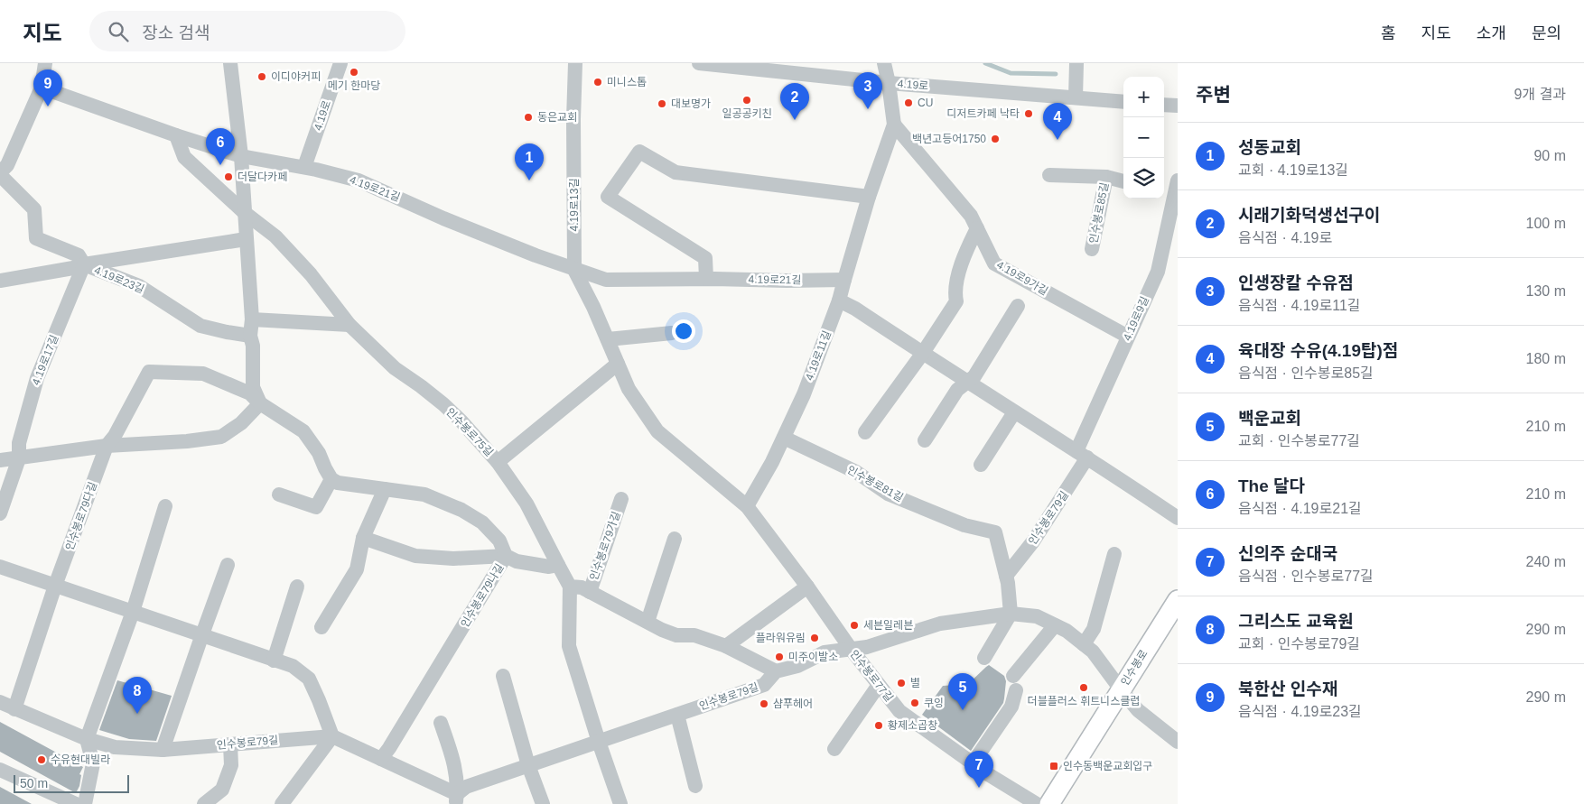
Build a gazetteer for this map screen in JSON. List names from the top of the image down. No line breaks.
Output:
{"streets":{"main road":["인수봉로"],"street":["4.19로","4.19로21길","4.19로13길","인수봉로85길","4.19로9가길","4.19로23길","4.19로9길","4.19로11길","4.19로17길","인수봉로75길","인수봉로81길","인수봉로79다길","인수봉로79길","인수봉로79가길","인수봉로79나길","인수봉로77길"]},"crossings":[["4.19로","4.19로21길"],["4.19로","4.19로11길"],["4.19로21길","4.19로13길"],["4.19로21길","4.19로23길"],["4.19로21길","4.19로11길"],["4.19로13길","4.19로11길"],["4.19로13길","인수봉로77길"],["4.19로9가길","4.19로9길"],["4.19로9가길","4.19로11길"],["4.19로23길","4.19로17길"],["4.19로9길","인수봉로79길"],["4.19로11길","인수봉로81길"],["4.19로11길","인수봉로77길"],["인수봉로81길","인수봉로79길"],["인수봉로79길","인수봉로79가길"],["인수봉로79길","인수봉로79나길"],["인수봉로79길","인수봉로"],["인수봉로79길","인수봉로77길"]],"places":{"other":["메기 한마당","이디야커피","미니스톱","일공공키친","CU","대보명가","디저트카페 낙타","동은교회","백년고등어1750","더달다카페","세븐일레븐","플라워유림","미주이발소","별","더블플러스 휘트니스클럽","쿠잉","샴푸헤어","황제소곱창","수유현대빌라"],"transit":["인수동백운교회입구"]},"scale_bar":"50 m","page":{"header":"지도","search":"장소 검색","nav":["홈","지도","소개","문의"],"heading":["주변","9개 결과"],"pins":["9","3","2","4","6","1","5","8","7"],"map_buttons":["+","−"],"list":[{"mark":"1","name":"성동교회","note":"교회 · 4.19로13길","value":"90 m"},{"mark":"2","name":"시래기화덕생선구이","note":"음식점 · 4.19로","value":"100 m"},{"mark":"3","name":"인생장칼 수유점","note":"음식점 · 4.19로11길","value":"130 m"},{"mark":"4","name":"육대장 수유(4.19탑)점","note":"음식점 · 인수봉로85길","value":"180 m"},{"mark":"5","name":"백운교회","note":"교회 · 인수봉로77길","value":"210 m"},{"mark":"6","name":"The 달다","note":"음식점 · 4.19로21길","value":"210 m"},{"mark":"7","name":"신의주 순대국","note":"음식점 · 인수봉로77길","value":"240 m"},{"mark":"8","name":"그리스도 교육원","note":"교회 · 인수봉로79길","value":"290 m"},{"mark":"9","name":"북한산 인수재","note":"음식점 · 4.19로23길","value":"290 m"}],"scale":"50 m"}}
